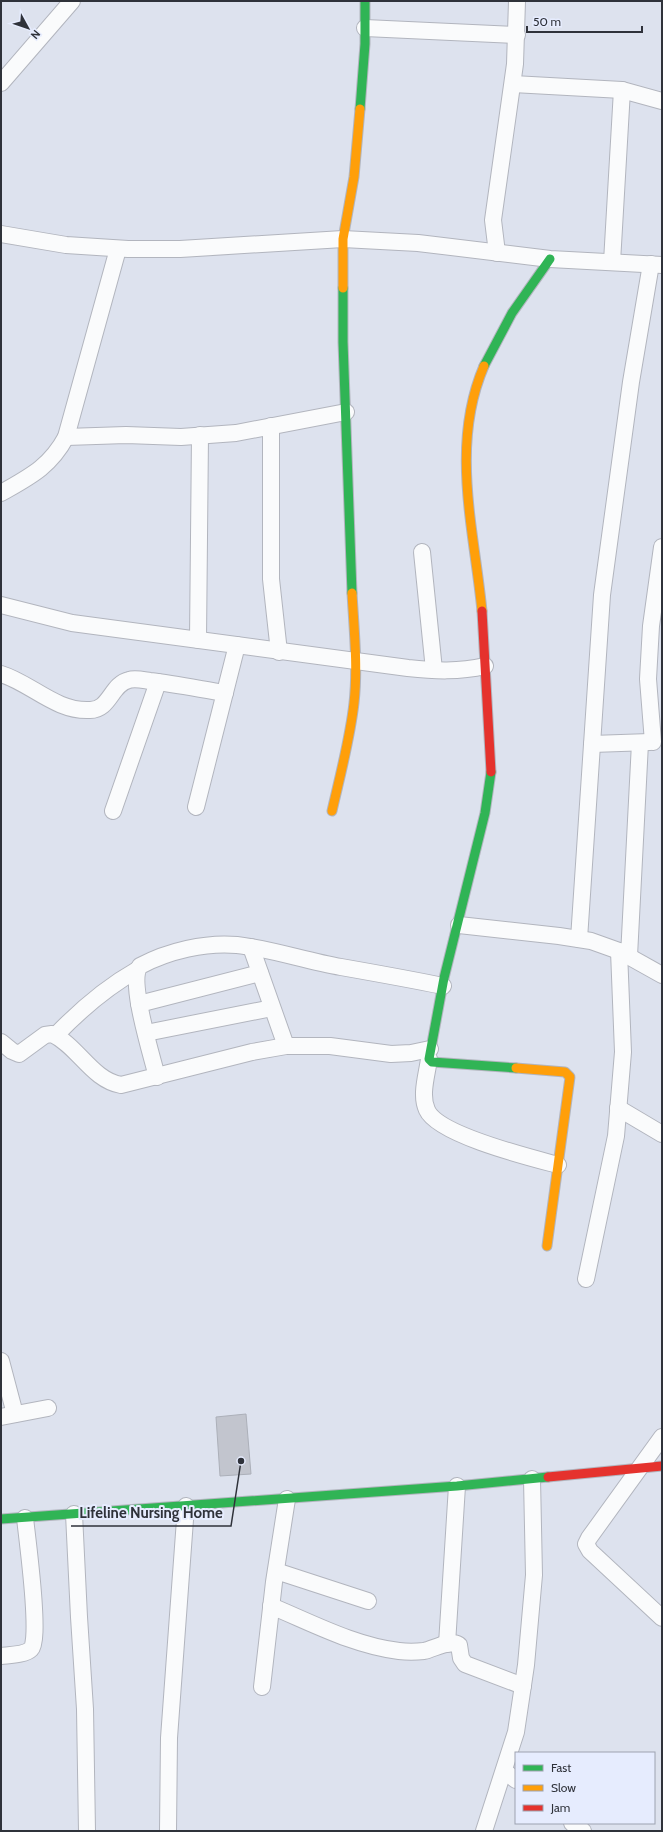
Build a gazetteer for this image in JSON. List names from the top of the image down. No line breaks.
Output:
{"places":["Lifeline Nursing Home"],"legend":["Fast","Slow","Jam"],"scale_bar":"50 m","north":"bottom right"}
